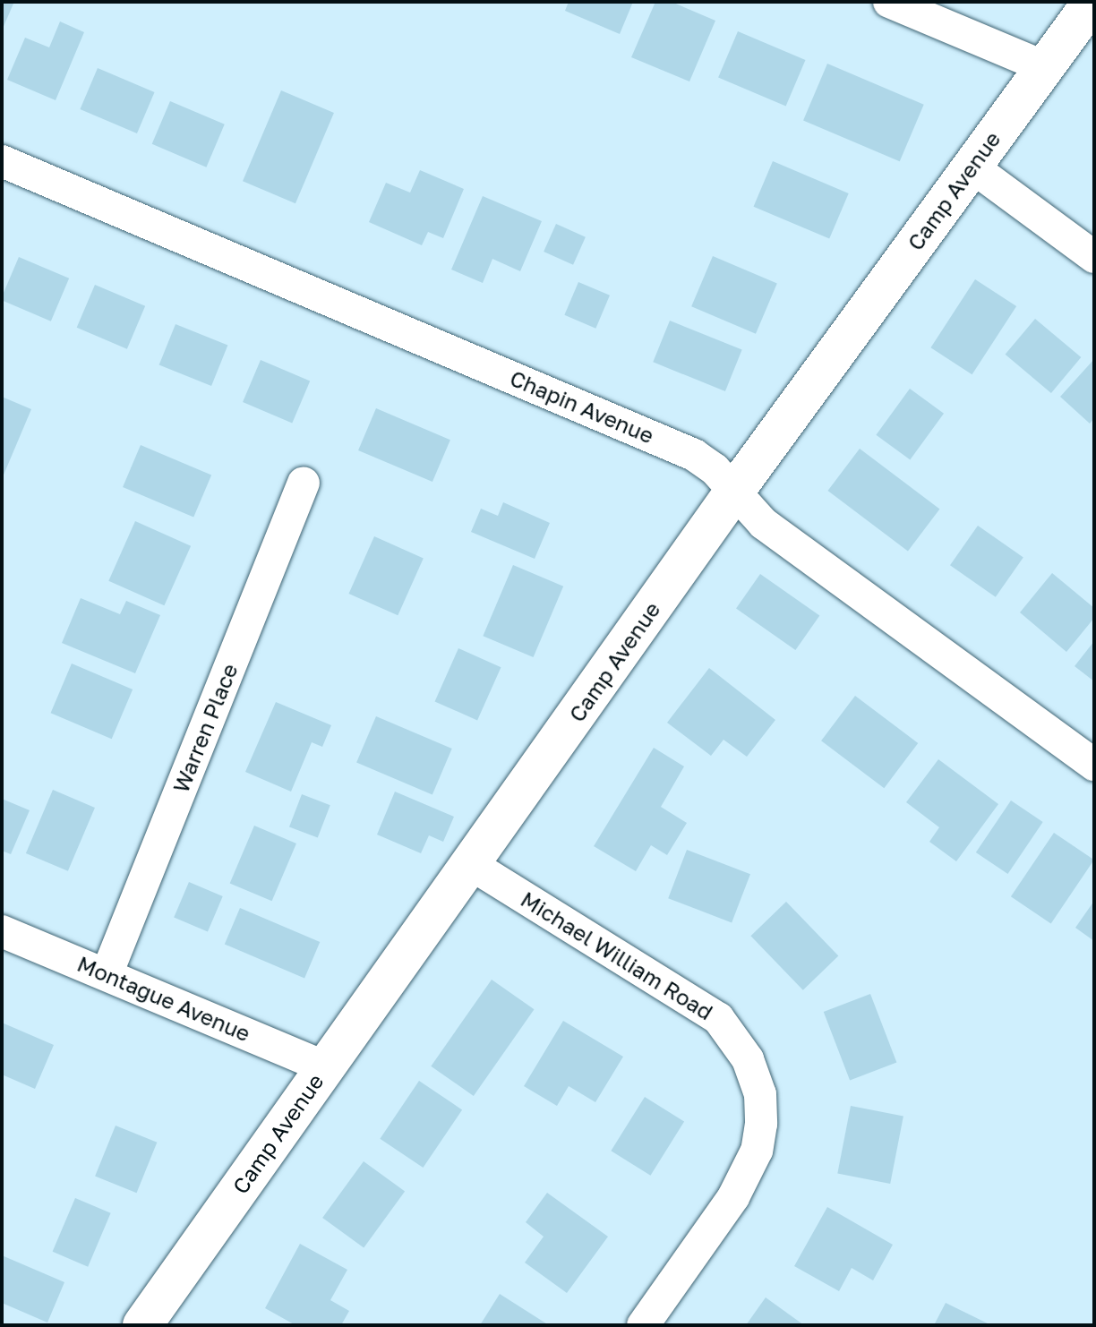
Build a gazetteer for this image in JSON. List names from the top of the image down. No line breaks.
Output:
{"streets":{"street":["Camp Avenue","Chapin Avenue","Warren Place","Michael William Road","Montague Avenue"]},"crossings":[["Camp Avenue","Chapin Avenue"],["Camp Avenue","Michael William Road"],["Camp Avenue","Montague Avenue"],["Warren Place","Montague Avenue"]]}
